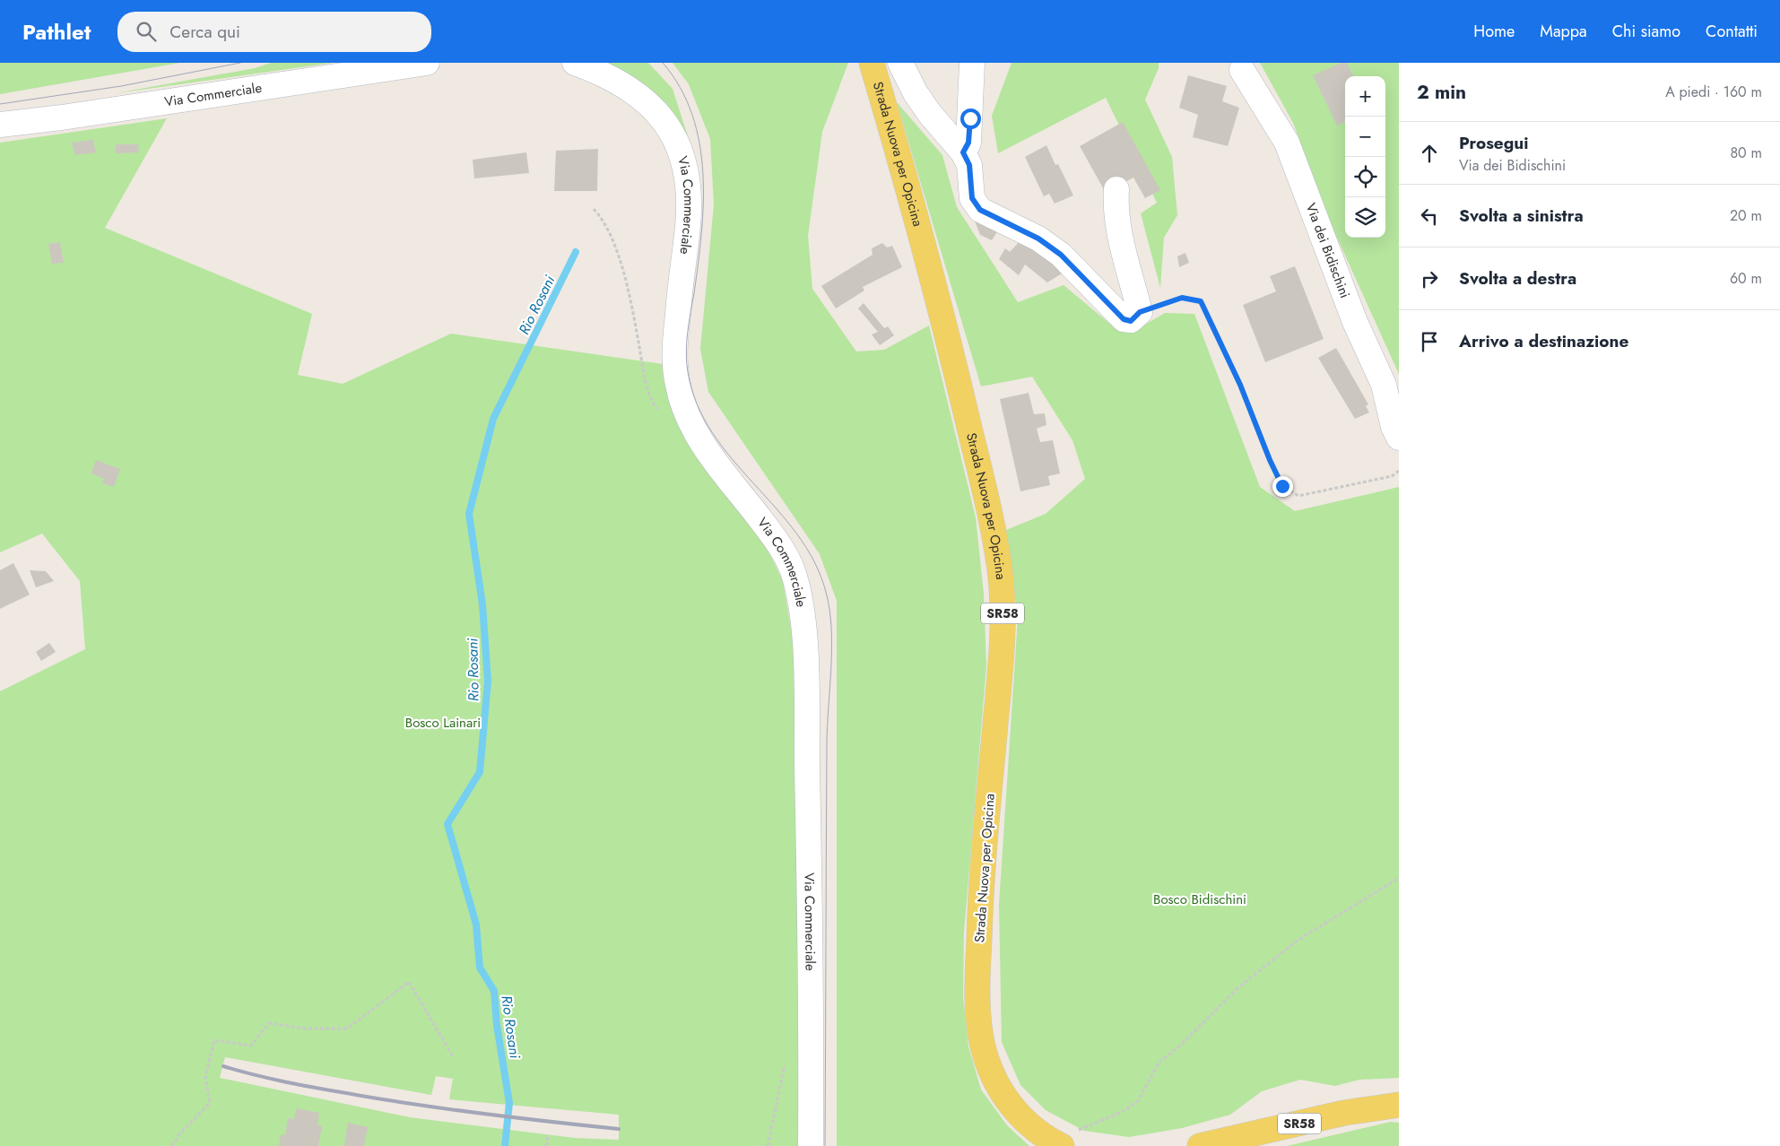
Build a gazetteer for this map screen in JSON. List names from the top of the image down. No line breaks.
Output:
{"streets":{"main road":["Strada Nuova per Opicina","SR58"],"street":["Via Commerciale","Via dei Bidischini"]},"water":["Rio Rosani"],"parks":["Bosco Lainari","Bosco Bidischini"],"page":{"header":"Pathlet","search":"Cerca qui","nav":["Home","Mappa","Chi siamo","Contatti"],"heading":["2 min","A piedi · 160 m"],"map_buttons":["+","−"],"list":[["Prosegui","Via dei Bidischini","80 m"],["Svolta a sinistra","20 m"],["Svolta a destra","60 m"],"Arrivo a destinazione"]}}
